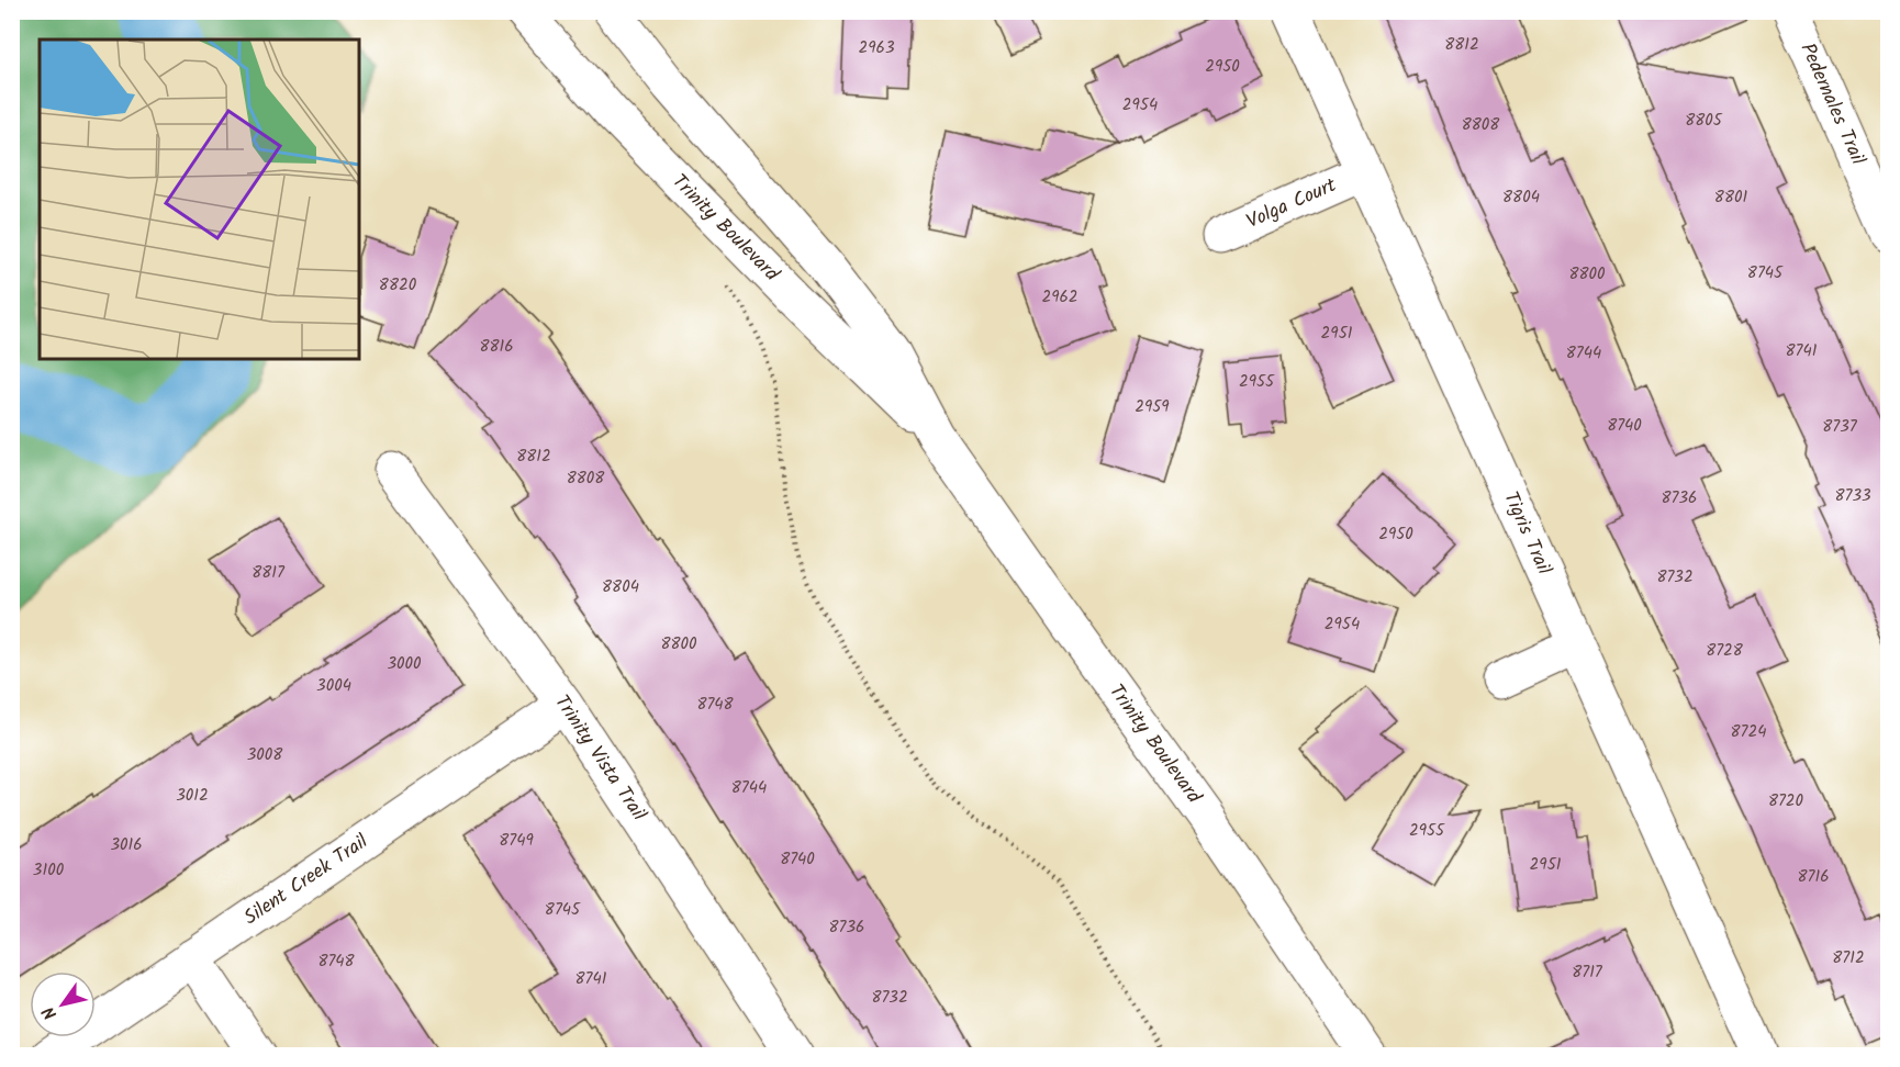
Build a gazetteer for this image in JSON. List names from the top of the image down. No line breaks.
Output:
{"streets":{"street":["Pedernales Trail","Volga Court","Trinity Boulevard","Tigris Trail","Trinity Vista Trail","Silent Creek Trail"]},"crossings":[["Volga Court","Tigris Trail"],["Trinity Vista Trail","Silent Creek Trail"]],"house_numbers":["8812","2963","2950","2954","8805","8808","8804","8801","8745","8800","8820","2962","2951","8816","8741","8744","2955","2959","8740","8737","8812","8808","8733","8736","2950","8817","8732","8804","2954","8800","8728","3000","3004","8748","8724","3008","8744","3012","8720","2955","8749","3016","8740","2951","3100","8716","8745","8736","8712","8748","8717","8741","8732"],"north":"bottom left"}
